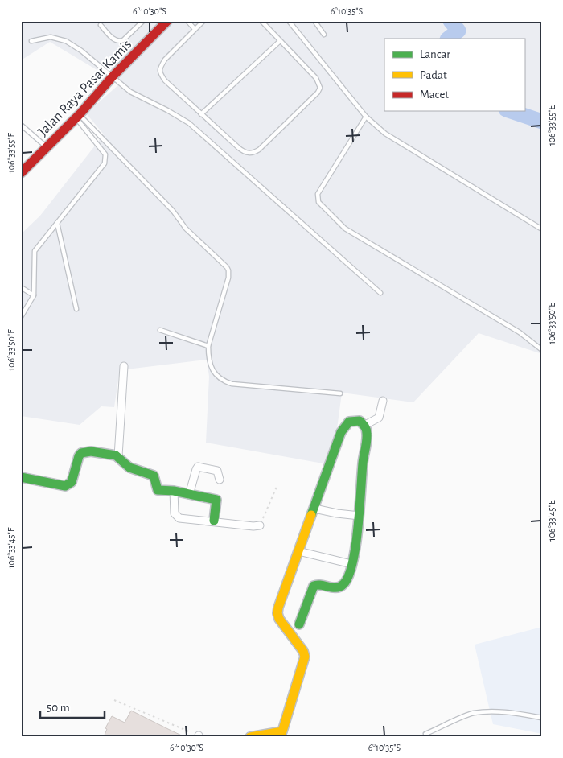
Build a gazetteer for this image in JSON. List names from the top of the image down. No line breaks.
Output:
{"streets":{"street":["Jalan Raya Pasar Kamis"]},"legend":["Lancar","Padat","Macet"],"scale_bar":"50 m","coordinates":["6°10'30\"S","6°10'35\"S","106°33'55\"E","106°33'50\"E","106°33'45\"E"]}
